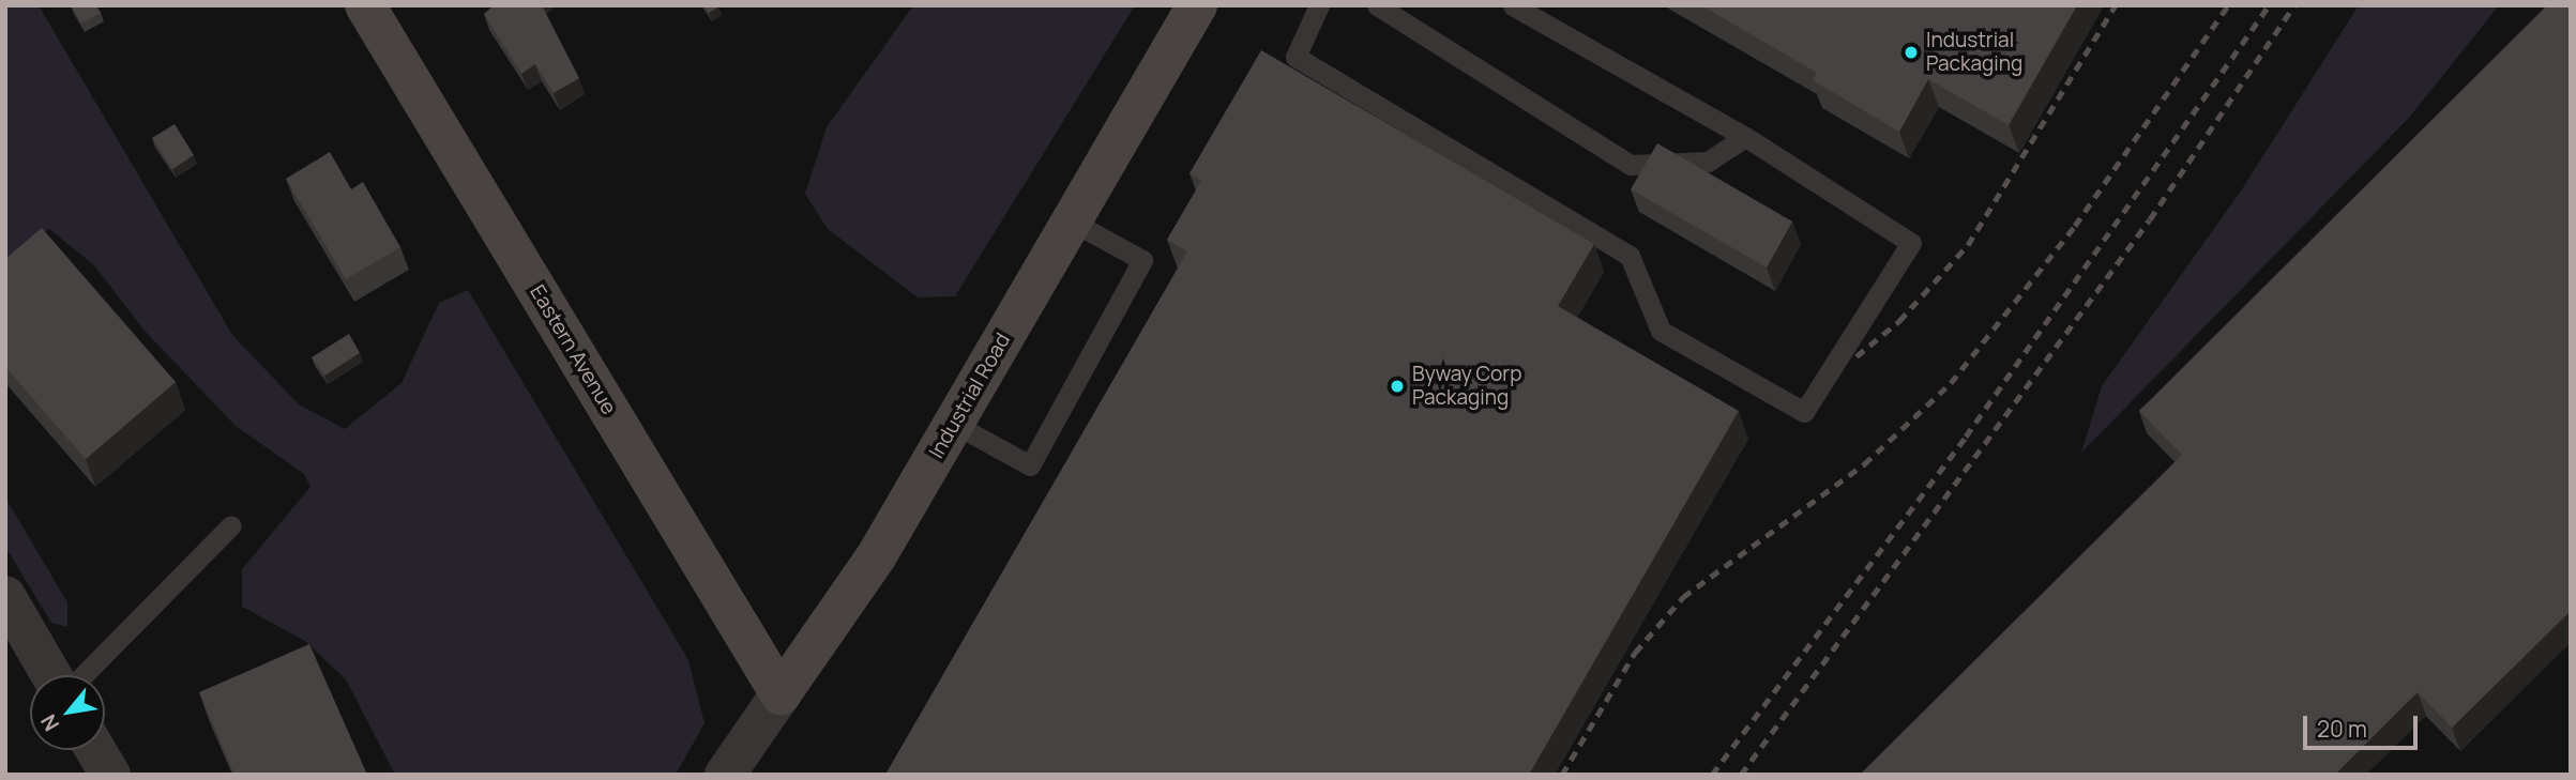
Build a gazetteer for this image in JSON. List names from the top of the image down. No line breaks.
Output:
{"streets":{"street":["Eastern Avenue","Industrial Road"]},"crossings":[["Eastern Avenue","Industrial Road"]],"places":["Industrial Packaging","Byway Corp Packaging"],"scale_bar":"20 m","north":"bottom left"}
